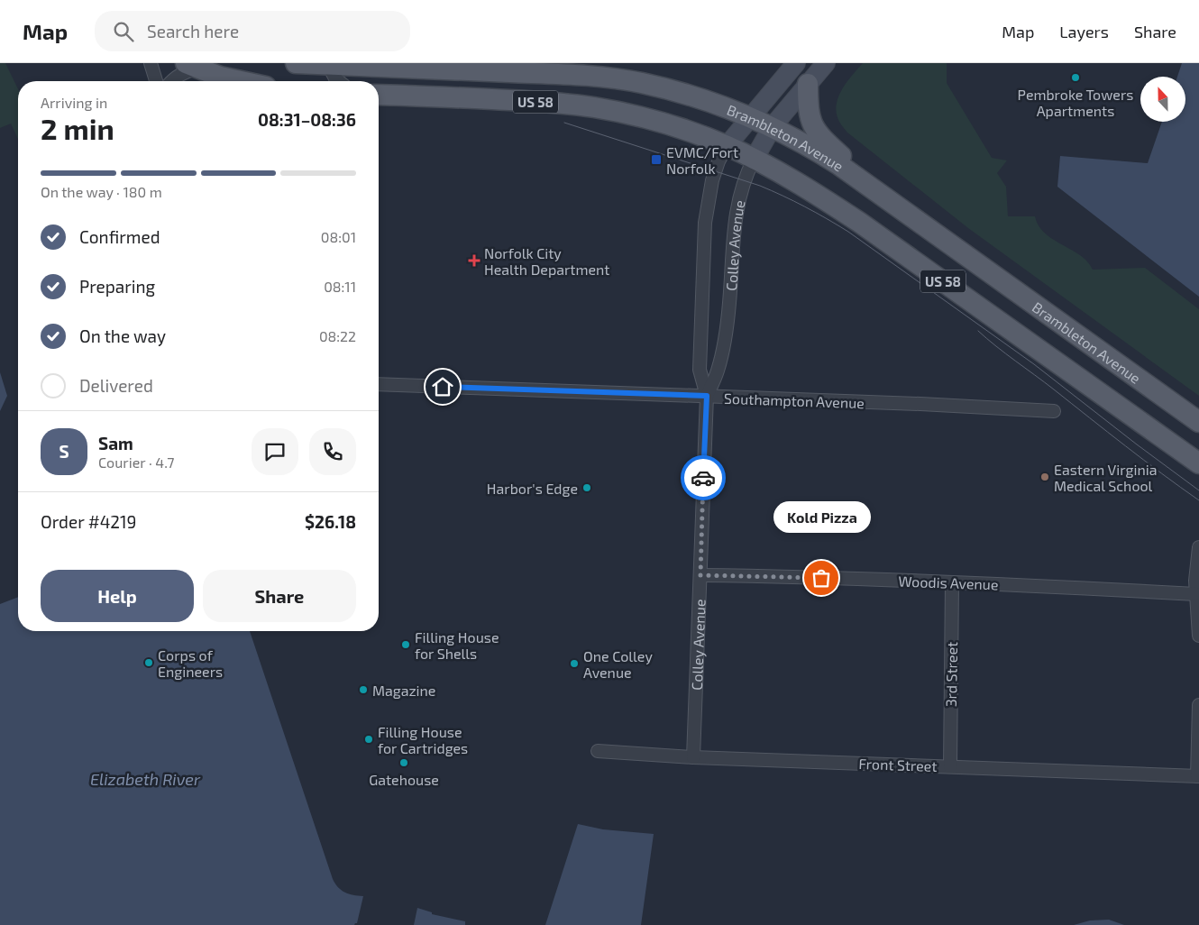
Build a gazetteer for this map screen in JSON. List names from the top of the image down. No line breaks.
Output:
{"streets":{"main road":["US 58","Brambleton Avenue","Colley Avenue"],"street":["Southampton Avenue","Woodis Avenue","3rd Street","Front Street"]},"crossings":[["US 58","Colley Avenue"],["Brambleton Avenue","Colley Avenue"],["Colley Avenue","Southampton Avenue"],["Colley Avenue","Woodis Avenue"],["Colley Avenue","Front Street"],["Woodis Avenue","3rd Street"],["3rd Street","Front Street"]],"water":["Elizabeth River"],"places":{"other":["Pembroke Towers Apartments","Eastern Virginia Medical School","Harbor's Edge","Kold Pizza","Filling House for Shells","Corps of Engineers","One Colley Avenue","Magazine","Filling House for Cartridges","Gatehouse"],"transit":["EVMC/Fort Norfolk"],"health":["Norfolk City Health Department"]},"north":"top","page":{"header":"Map","search":"Search here","nav":["Map","Layers","Share"],"heading":["2 min","Arriving in","08:31–08:36"],"panel":["Sam","Courier · 4.7","Order #4219","$26.18"],"bar":"On the way · 180 m","list":[["Confirmed","08:01"],["Preparing","08:11"],["On the way","08:22"],"Delivered"],"round":"S","bubble":"Kold Pizza","buttons":["Help","Share"]}}
